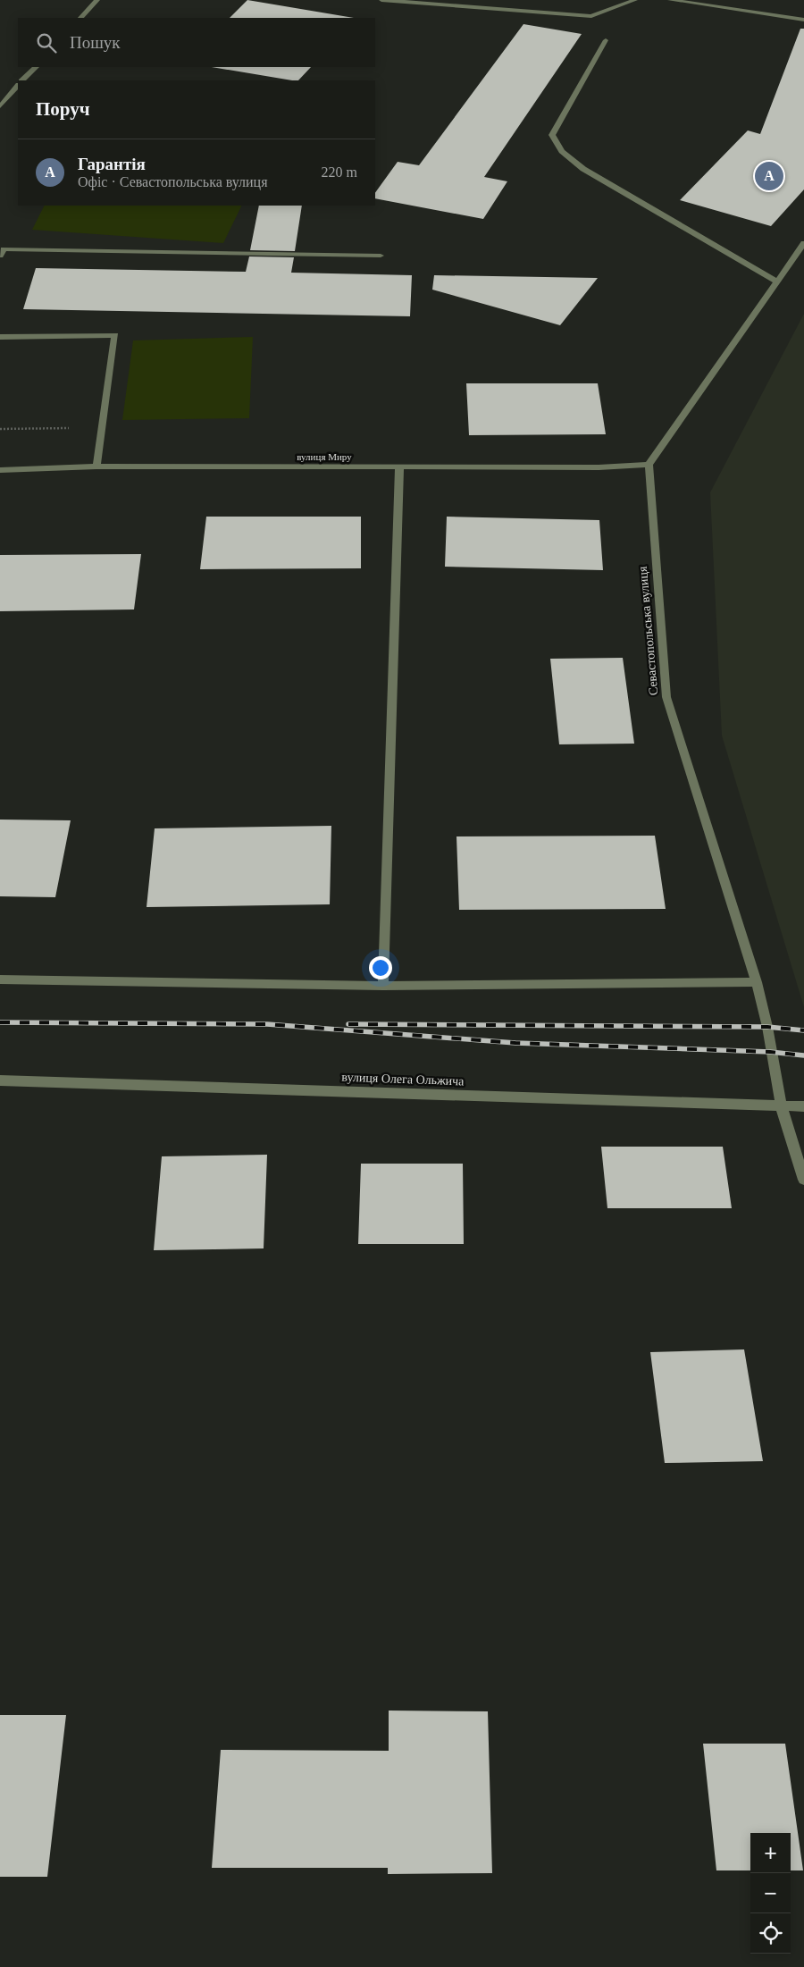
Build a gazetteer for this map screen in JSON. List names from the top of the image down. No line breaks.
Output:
{"streets":{"street":["вулиця Миру","Севастопольська вулиця","вулиця Олега Ольжича"]},"crossings":[["вулиця Миру","Севастопольська вулиця"],["Севастопольська вулиця","вулиця Олега Ольжича"]],"page":{"search":"Пошук","heading":"Поруч","list":[{"mark":"A","name":"Гарантія","note":"Офіс · Севастопольська вулиця","value":"220 m"}],"pins":"A","map_buttons":["+","−"]}}
